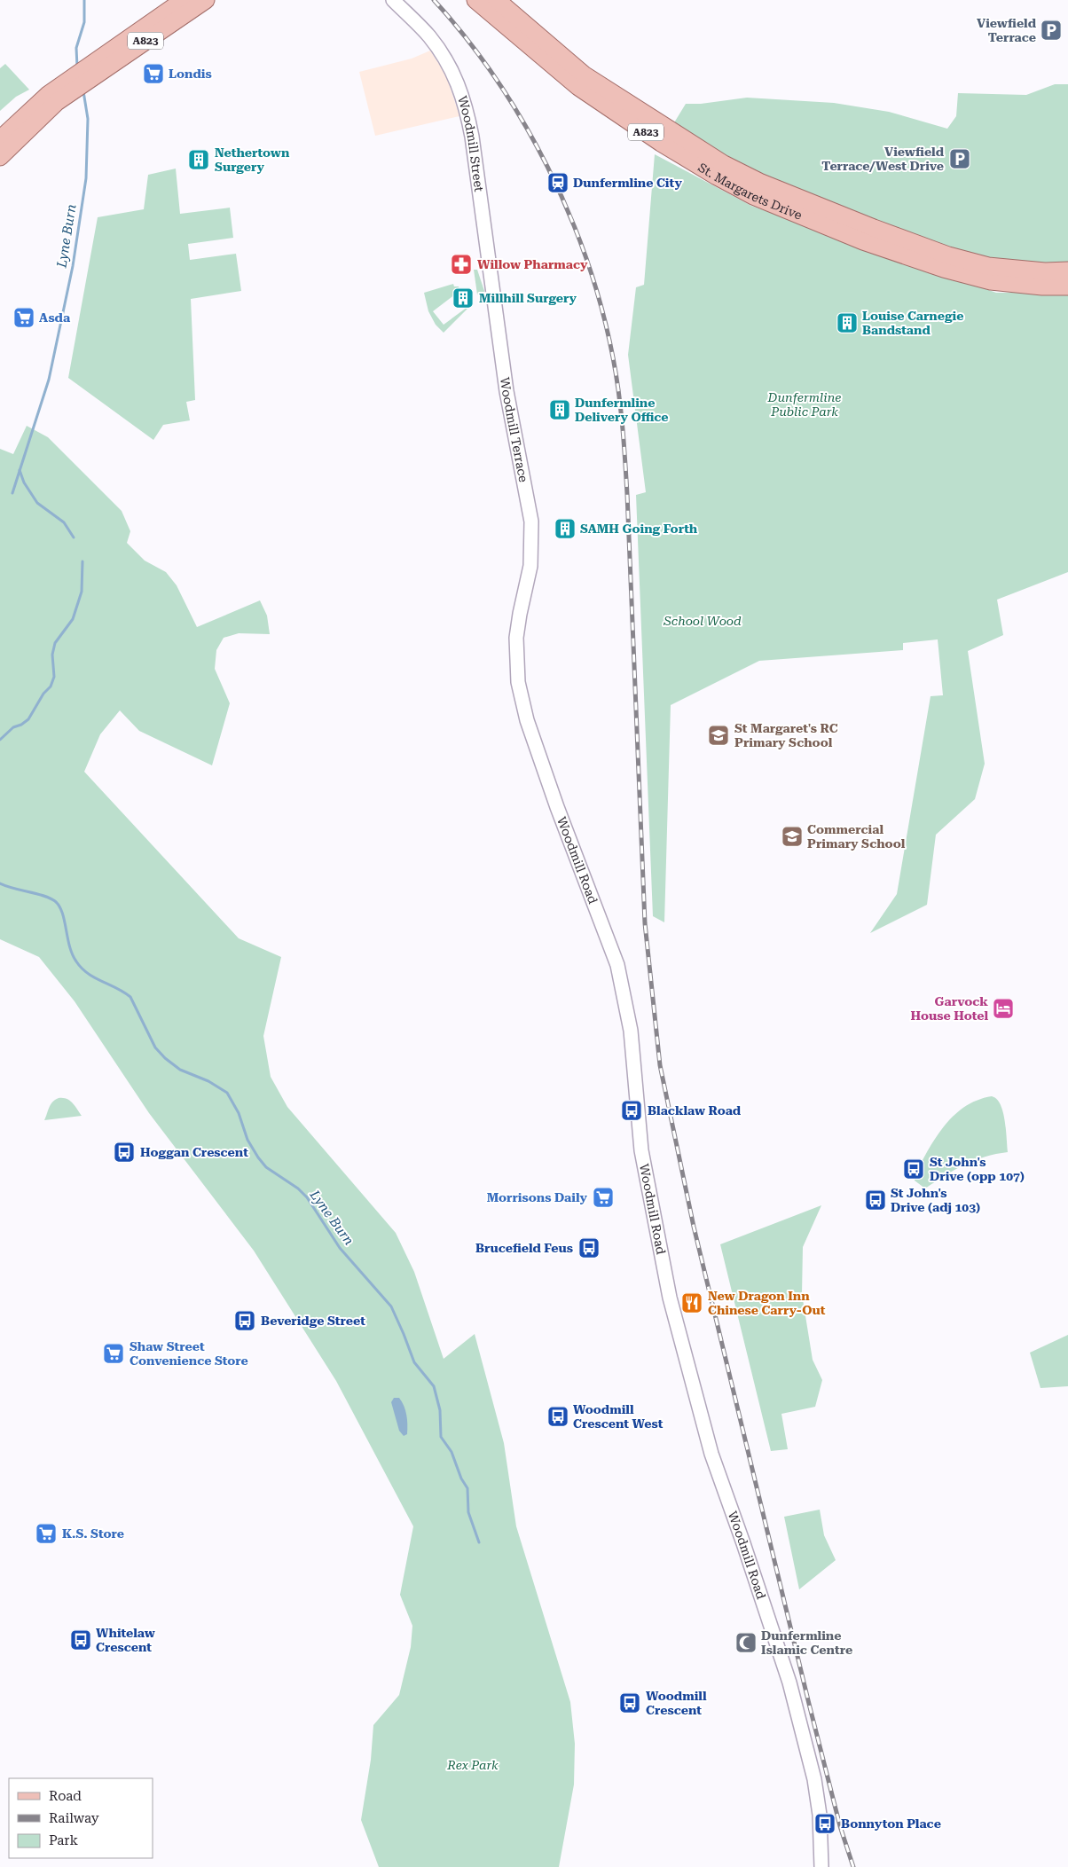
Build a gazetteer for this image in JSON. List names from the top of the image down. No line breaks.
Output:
{"streets":{"main road":["A823","St. Margarets Drive"],"street":["Woodmill Street","Woodmill Terrace","Woodmill Road"]},"crossings":[["Woodmill Street","Woodmill Terrace"],["Woodmill Terrace","Woodmill Road"]],"water":["Lyne Burn"],"parks":["Dunfermline Public Park","School Wood","Rex Park"],"places":{"parking":["Viewfield Terrace","Viewfield Terrace/West Drive"],"supermarket":["Londis","Asda","Morrisons Daily","Shaw Street Convenience Store","K.S. Store"],"building":["Nethertown Surgery","Millhill Surgery","Louise Carnegie Bandstand","Dunfermline Delivery Office","SAMH Going Forth"],"station":["Dunfermline City"],"pharmacy":["Willow Pharmacy"],"school or university":["St Margaret's RC Primary School","Commercial Primary School"],"hotel":["Garvock House Hotel"],"bus stop":["Blacklaw Road","Hoggan Crescent","St John's Drive (opp 107)","St John's Drive (adj 103)","Brucefield Feus","Beveridge Street","Woodmill Crescent West","Whitelaw Crescent","Woodmill Crescent","Bonnyton Place"],"restaurant":["New Dragon Inn Chinese Carry-Out"],"mosque":["Dunfermline Islamic Centre"]},"legend":["Road","Railway","Park"]}
